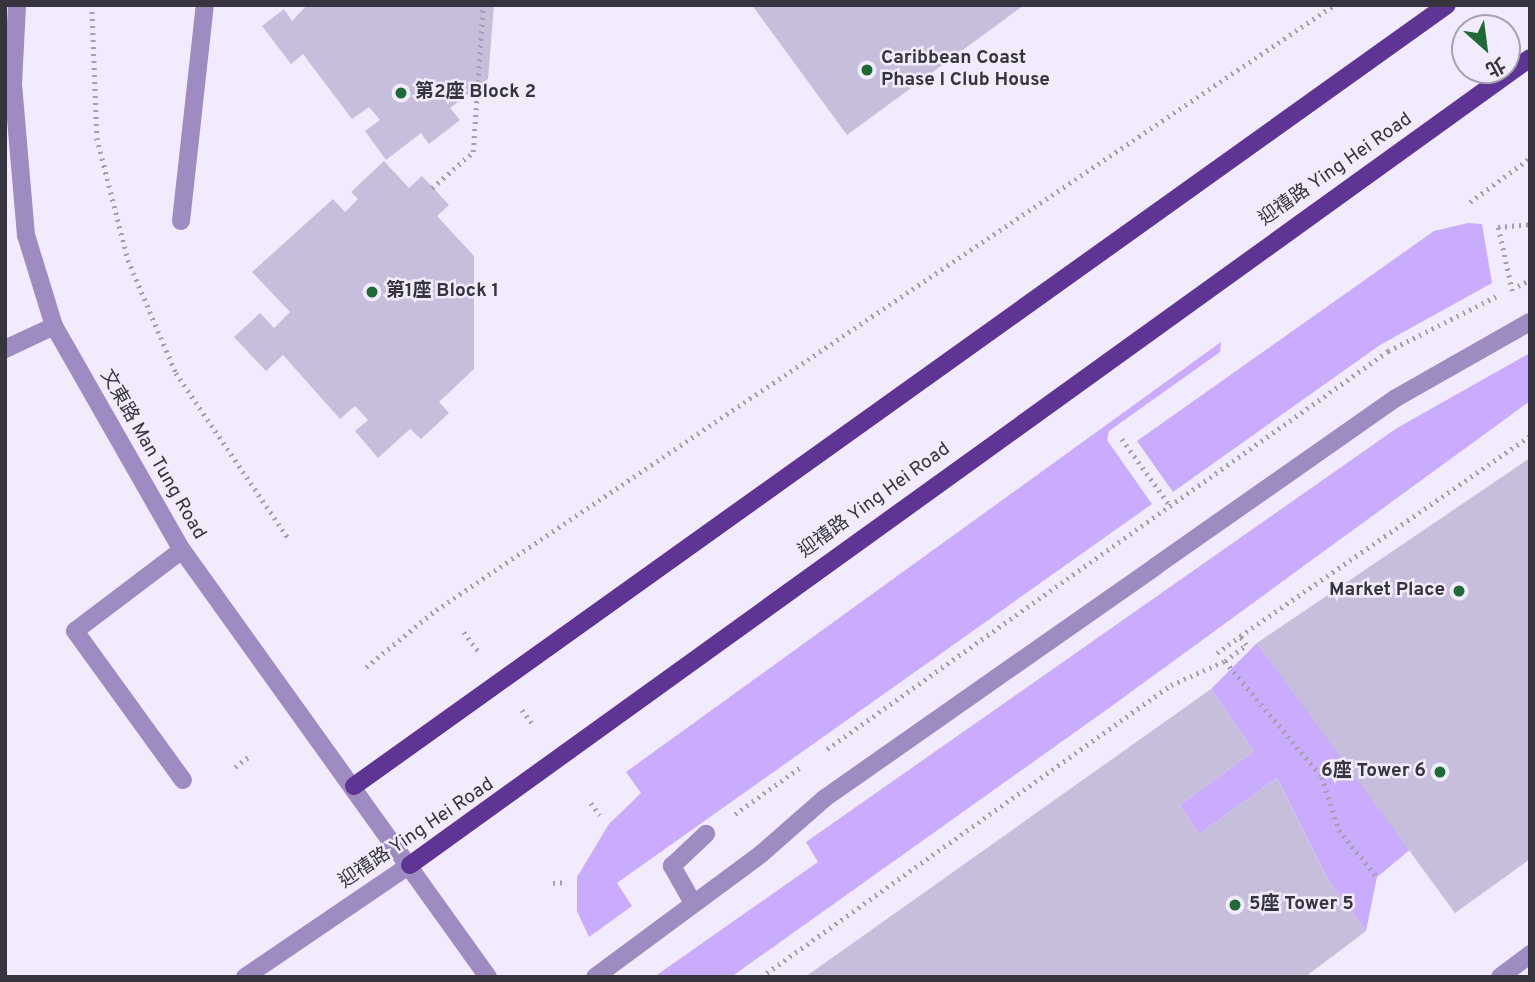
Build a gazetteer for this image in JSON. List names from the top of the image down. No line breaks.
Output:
{"streets":{"main road":["迎禧路 Ying Hei Road"],"street":["文東路 Man Tung Road"]},"crossings":[["迎禧路 Ying Hei Road","文東路 Man Tung Road"]],"places":["Caribbean Coast Phase I Club House","第2座 Block 2","第1座 Block 1","Market Place","6座 Tower 6","5座 Tower 5"],"north":"bottom right"}
